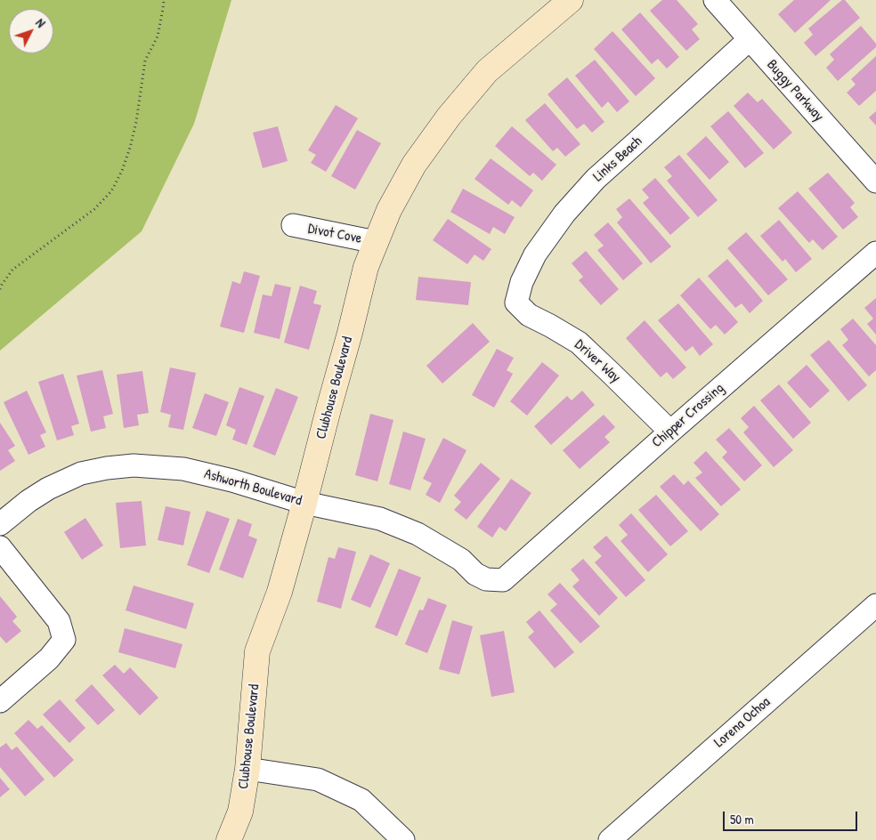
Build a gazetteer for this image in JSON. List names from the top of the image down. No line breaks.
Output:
{"streets":{"street":["Buggy Parkway","Links Beach","Divot Cove","Driver Way","Clubhouse Boulevard","Chipper Crossing","Ashworth Boulevard","Lorena Ochoa"]},"crossings":[["Buggy Parkway","Links Beach"],["Links Beach","Driver Way"],["Divot Cove","Clubhouse Boulevard"],["Driver Way","Chipper Crossing"],["Clubhouse Boulevard","Ashworth Boulevard"],["Chipper Crossing","Ashworth Boulevard"]],"scale_bar":"50 m","north":"top right"}
